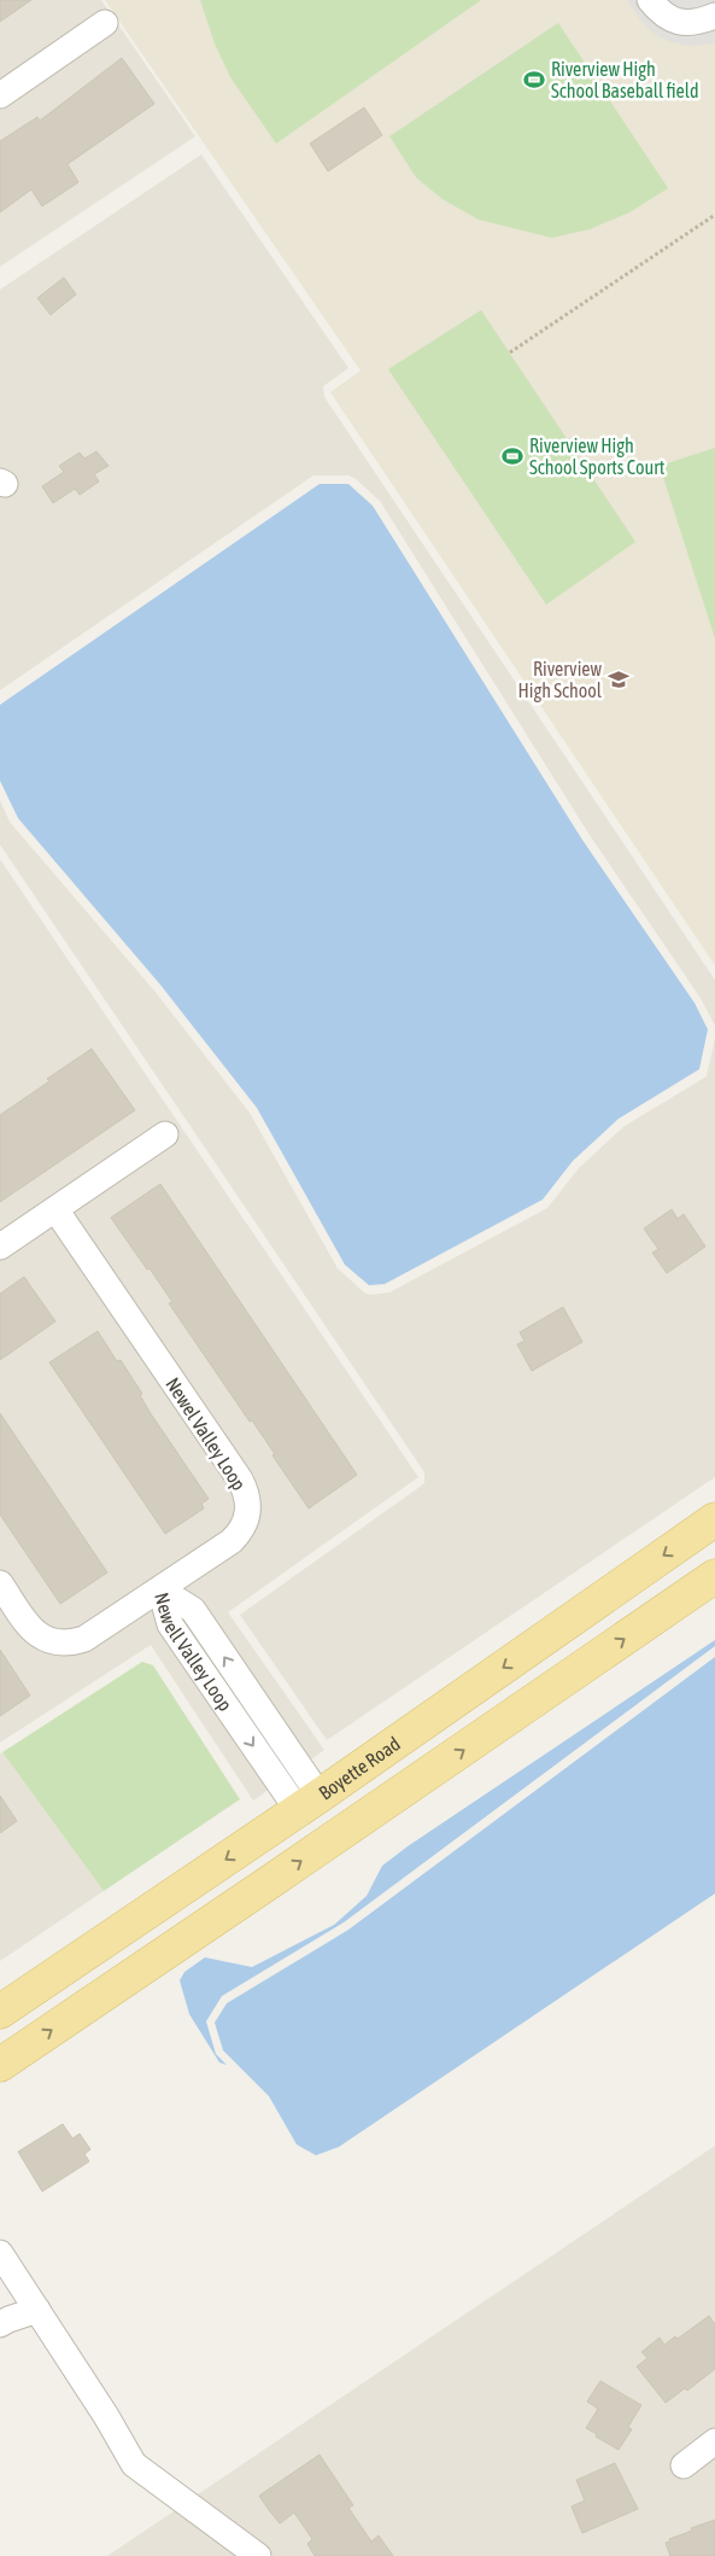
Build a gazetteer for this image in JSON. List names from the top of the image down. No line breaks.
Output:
{"streets":{"main road":["Boyette Road"],"street":["Newel Valley Loop","Newell Valley Loop"]},"crossings":[["Newel Valley Loop","Newell Valley Loop"],["Newell Valley Loop","Boyette Road"]],"places":{"sports":["Riverview High School Baseball field","Riverview High School Sports Court"],"school or university":["Riverview High School"]}}
